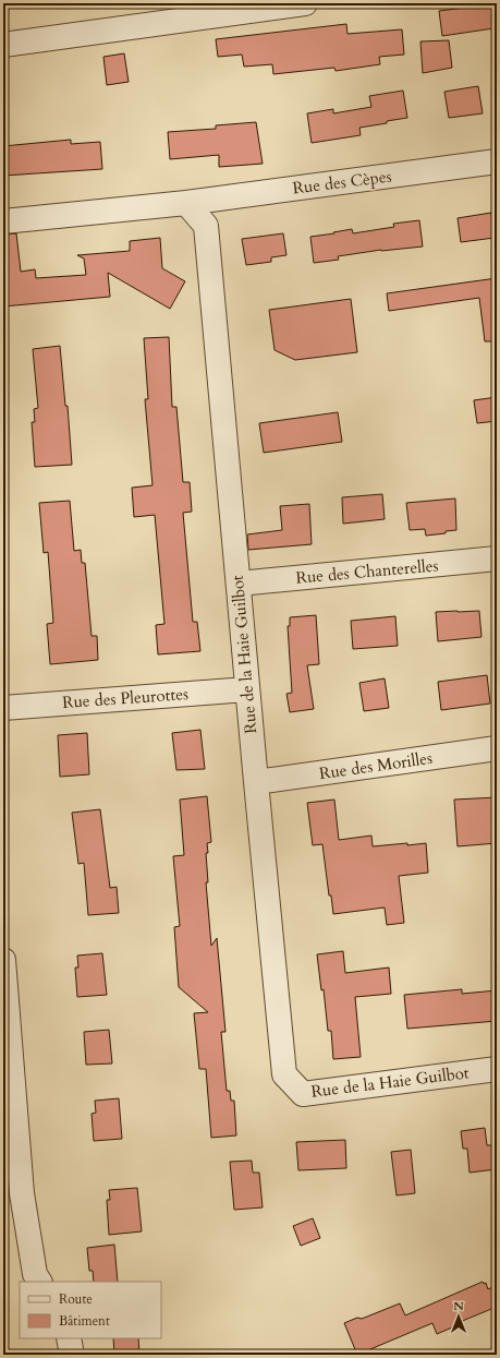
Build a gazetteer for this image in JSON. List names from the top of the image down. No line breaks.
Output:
{"streets":{"street":["Rue des Cèpes","Rue des Chanterelles","Rue de la Haie Guilbot","Rue des Pleurottes","Rue des Morilles"]},"crossings":[["Rue des Cèpes","Rue de la Haie Guilbot"],["Rue des Chanterelles","Rue de la Haie Guilbot"],["Rue de la Haie Guilbot","Rue des Pleurottes"],["Rue de la Haie Guilbot","Rue des Morilles"]],"legend":["Route","Bâtiment"],"north":"top"}
